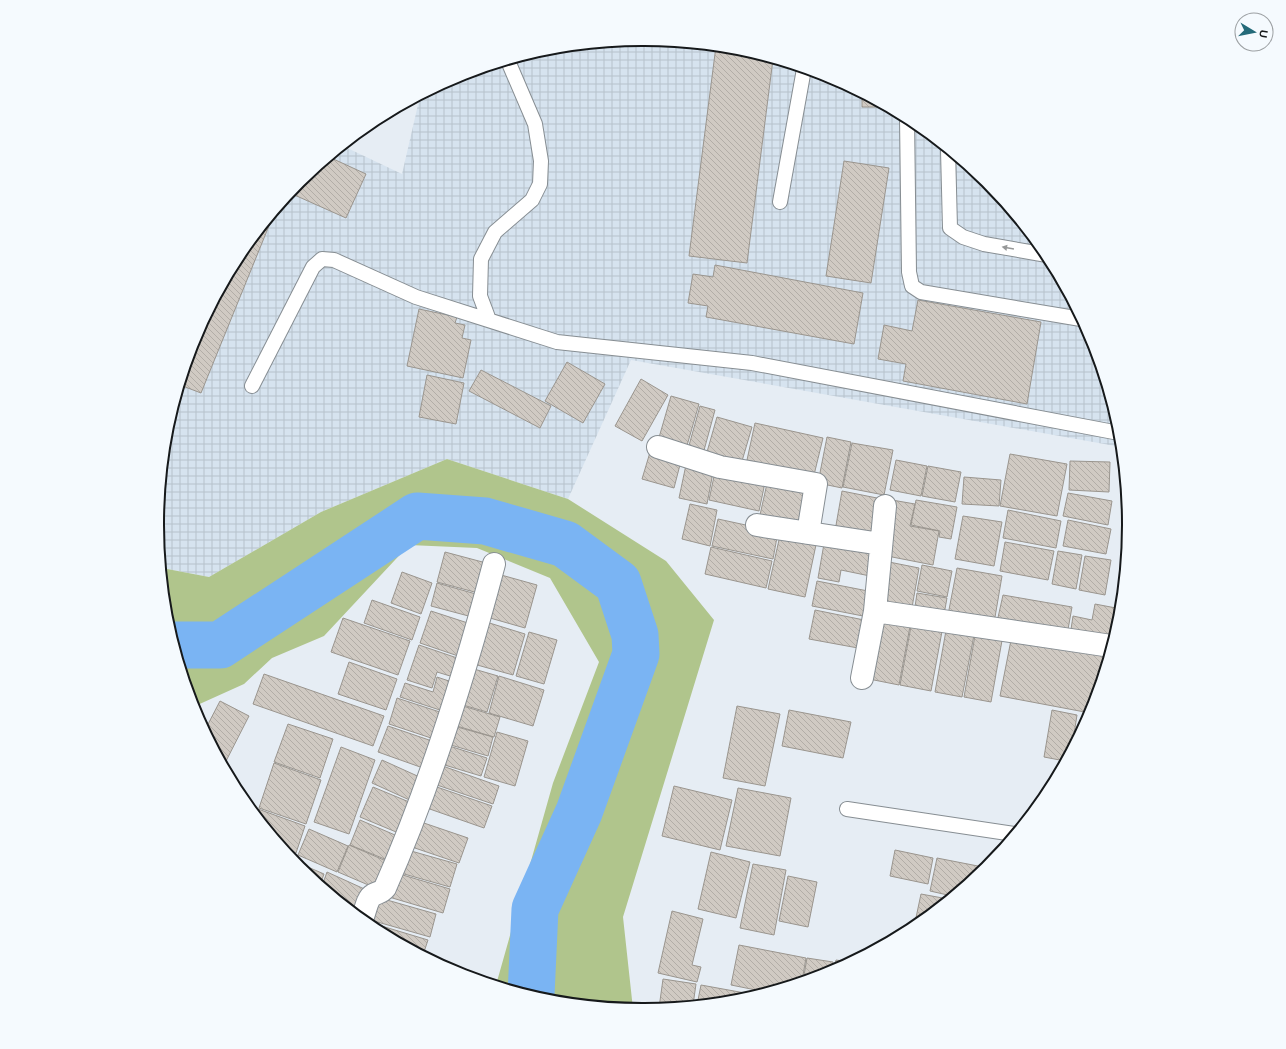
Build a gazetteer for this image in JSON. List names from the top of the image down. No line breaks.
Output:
{"north":"right"}
